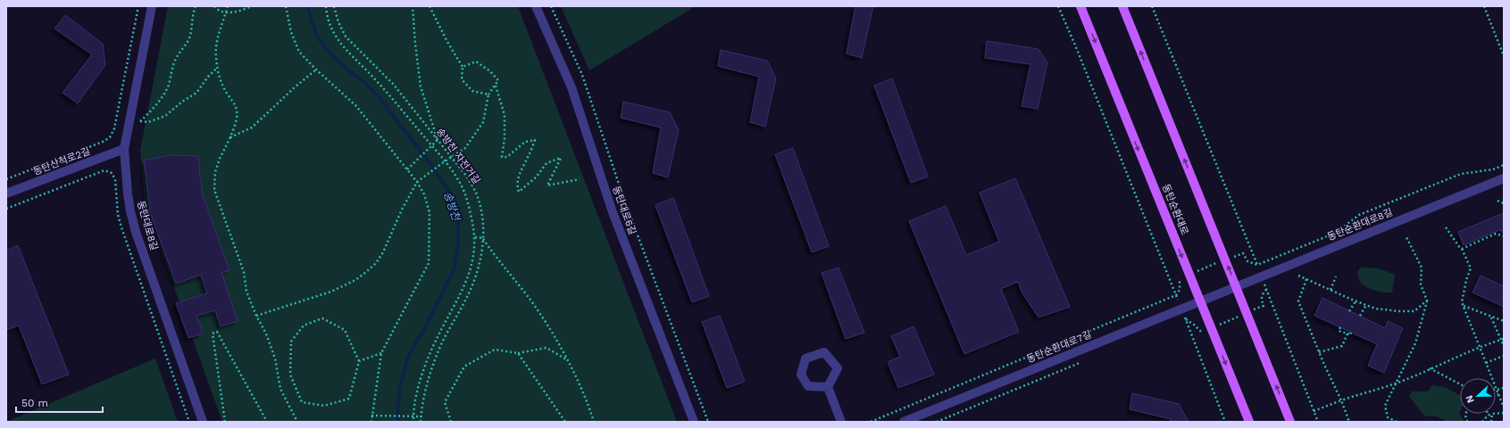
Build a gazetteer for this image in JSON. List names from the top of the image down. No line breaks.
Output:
{"streets":{"main road":["동탄순환대로"],"street":["동탄산척로2길","동탄대로6길","동탄순환대로8길","동탄대로8길","동탄순환대로7길"],"path":["송방천 자전거길"]},"crossings":[["동탄산척로2길","동탄대로8길"],["동탄순환대로","동탄순환대로7길"],["동탄순환대로8길","동탄순환대로7길"]],"water":["송방천"],"scale_bar":"50 m","north":"left"}
